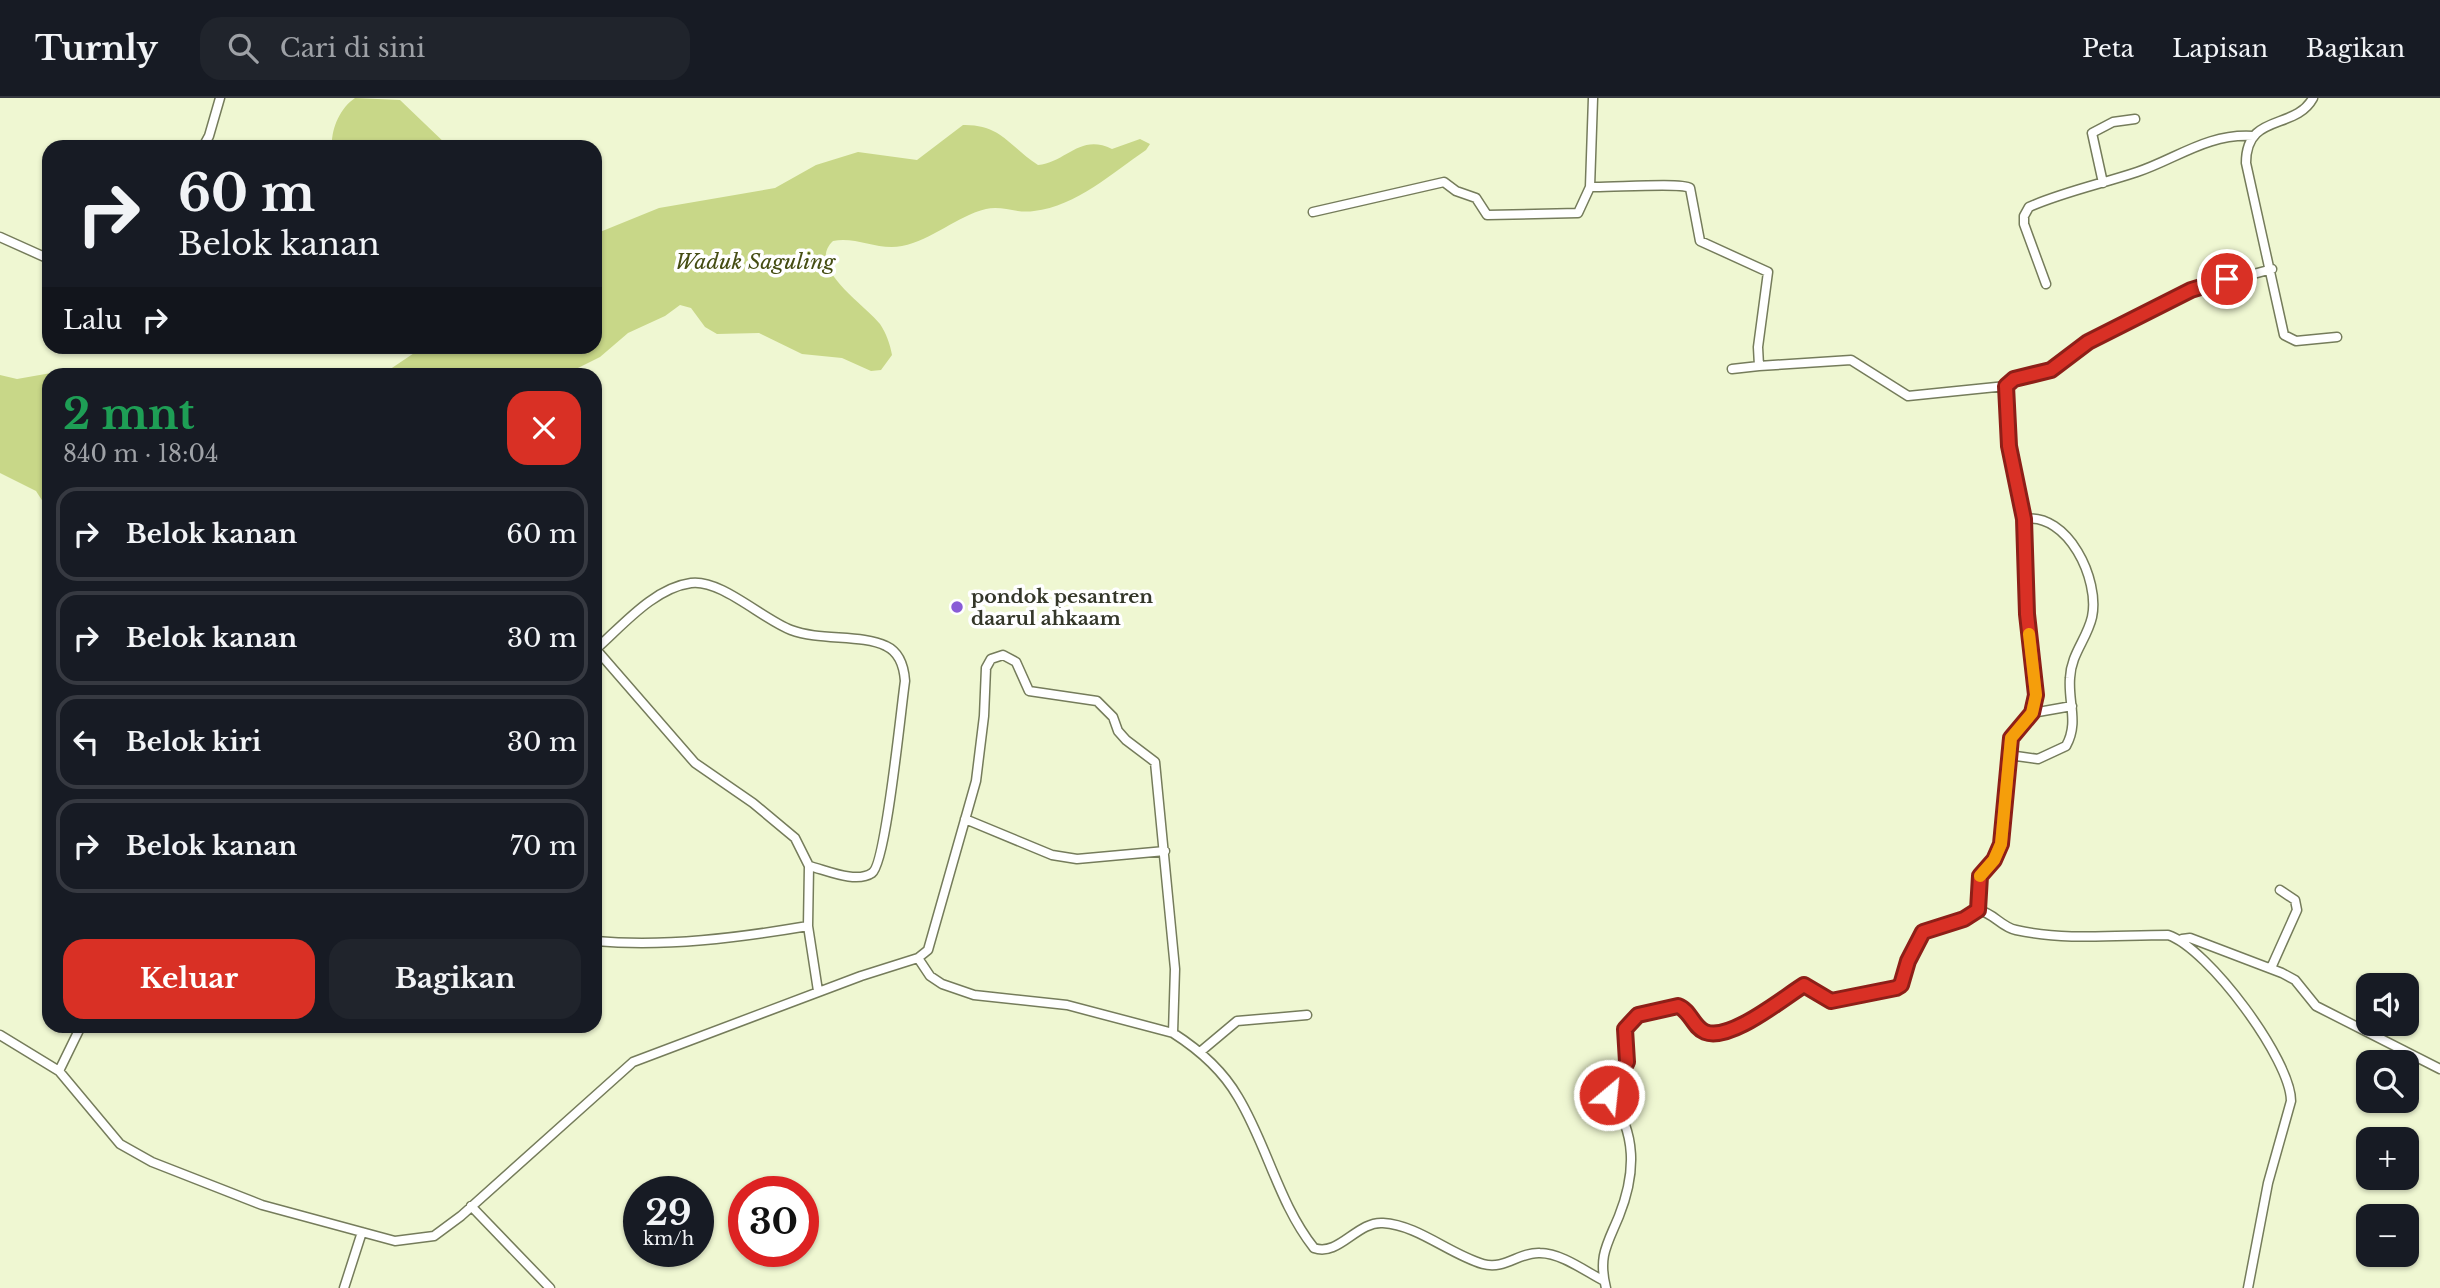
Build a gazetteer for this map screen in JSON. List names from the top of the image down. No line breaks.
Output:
{"water":["Waduk Saguling"],"places":["pondok pesantren daarul ahkaam"],"page":{"header":"Turnly","search":"Cari di sini","nav":["Peta","Lapisan","Bagikan"],"turn":["60 m","Belok kanan"],"then":"Lalu","heading":["2 mnt","840 m · 18:04"],"list":[{"name":"Belok kanan","value":"60 m"},{"name":"Belok kanan","value":"30 m"},{"name":"Belok kiri","value":"30 m"},{"name":"Belok kanan","value":"70 m"}],"buttons":["Keluar","Bagikan"],"map_buttons":["+","−"],"speed":"29 km/h","limit":"30"}}
